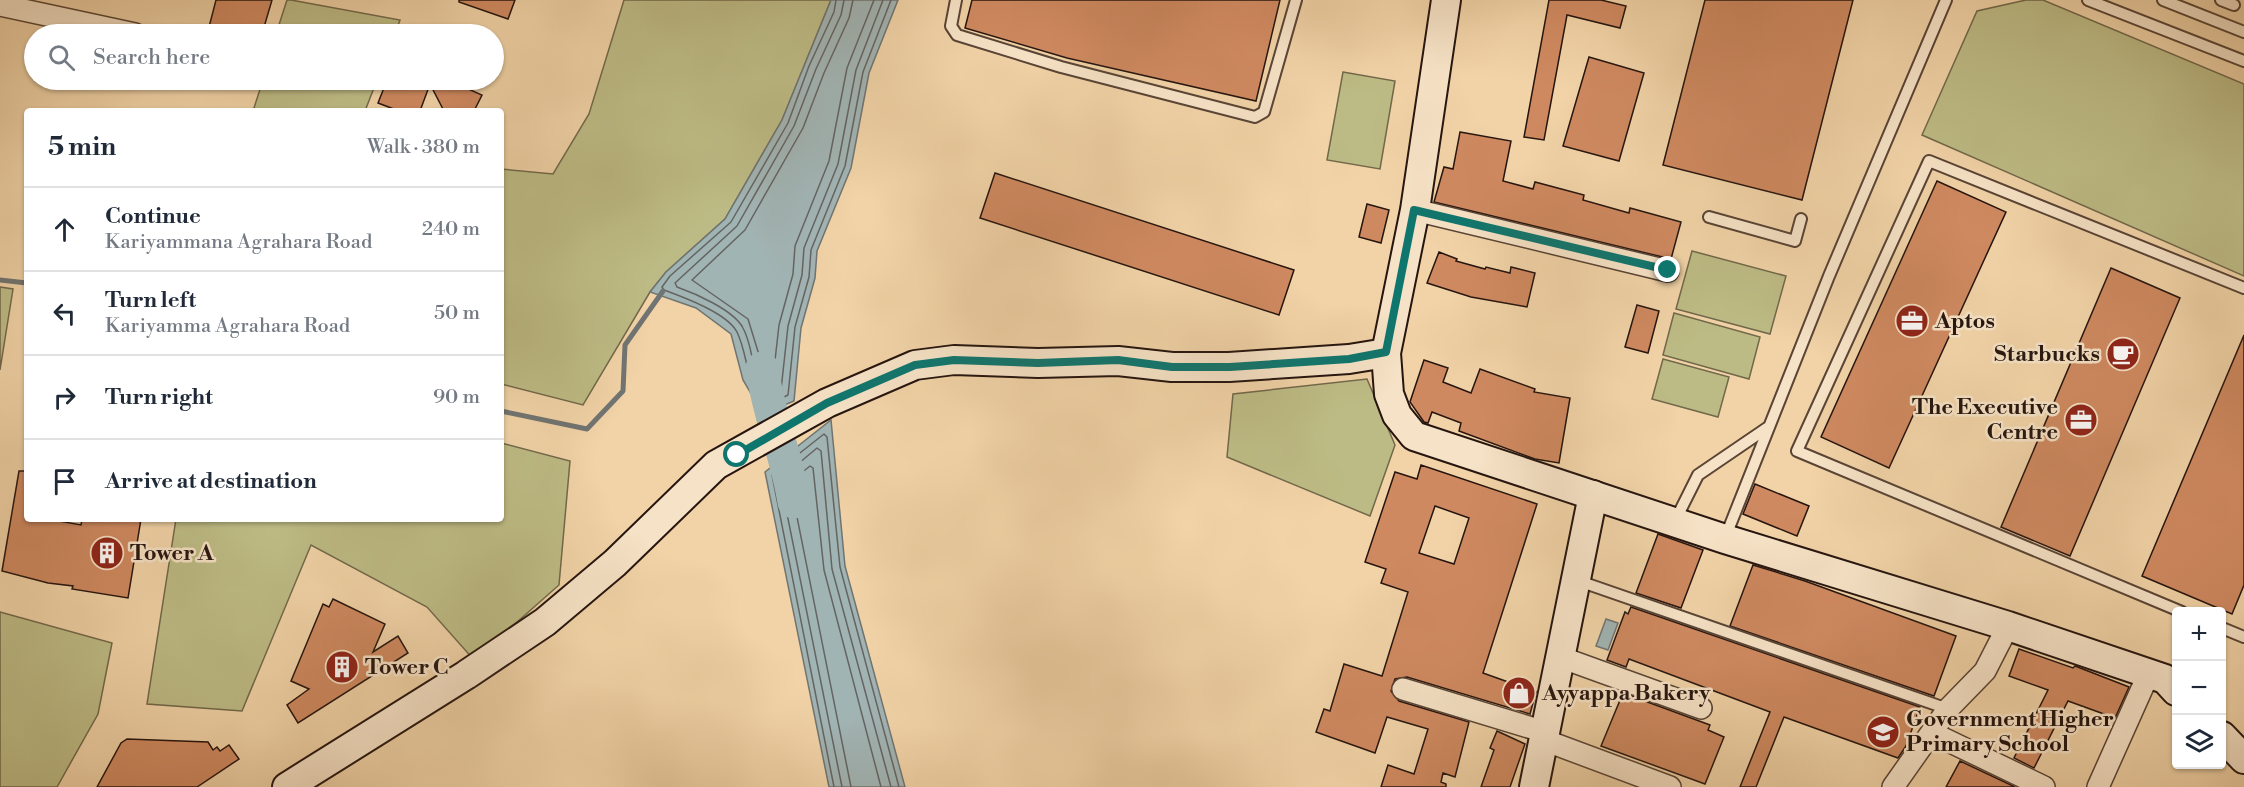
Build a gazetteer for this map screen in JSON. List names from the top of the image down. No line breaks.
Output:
{"places":{"office":["Aptos","The Executive Centre"],"cafe":["Starbucks"],"building":["Tower A","Tower C"],"shop":["Ayyappa Bakery"],"school or university":["Government Higher Primary School"]},"page":{"search":"Search here","heading":["5 min","Walk · 380 m"],"list":[["Continue","Kariyammana Agrahara Road","240 m"],["Turn left","Kariyamma Agrahara Road","50 m"],["Turn right","90 m"],"Arrive at destination"],"map_buttons":["+","−"]}}
